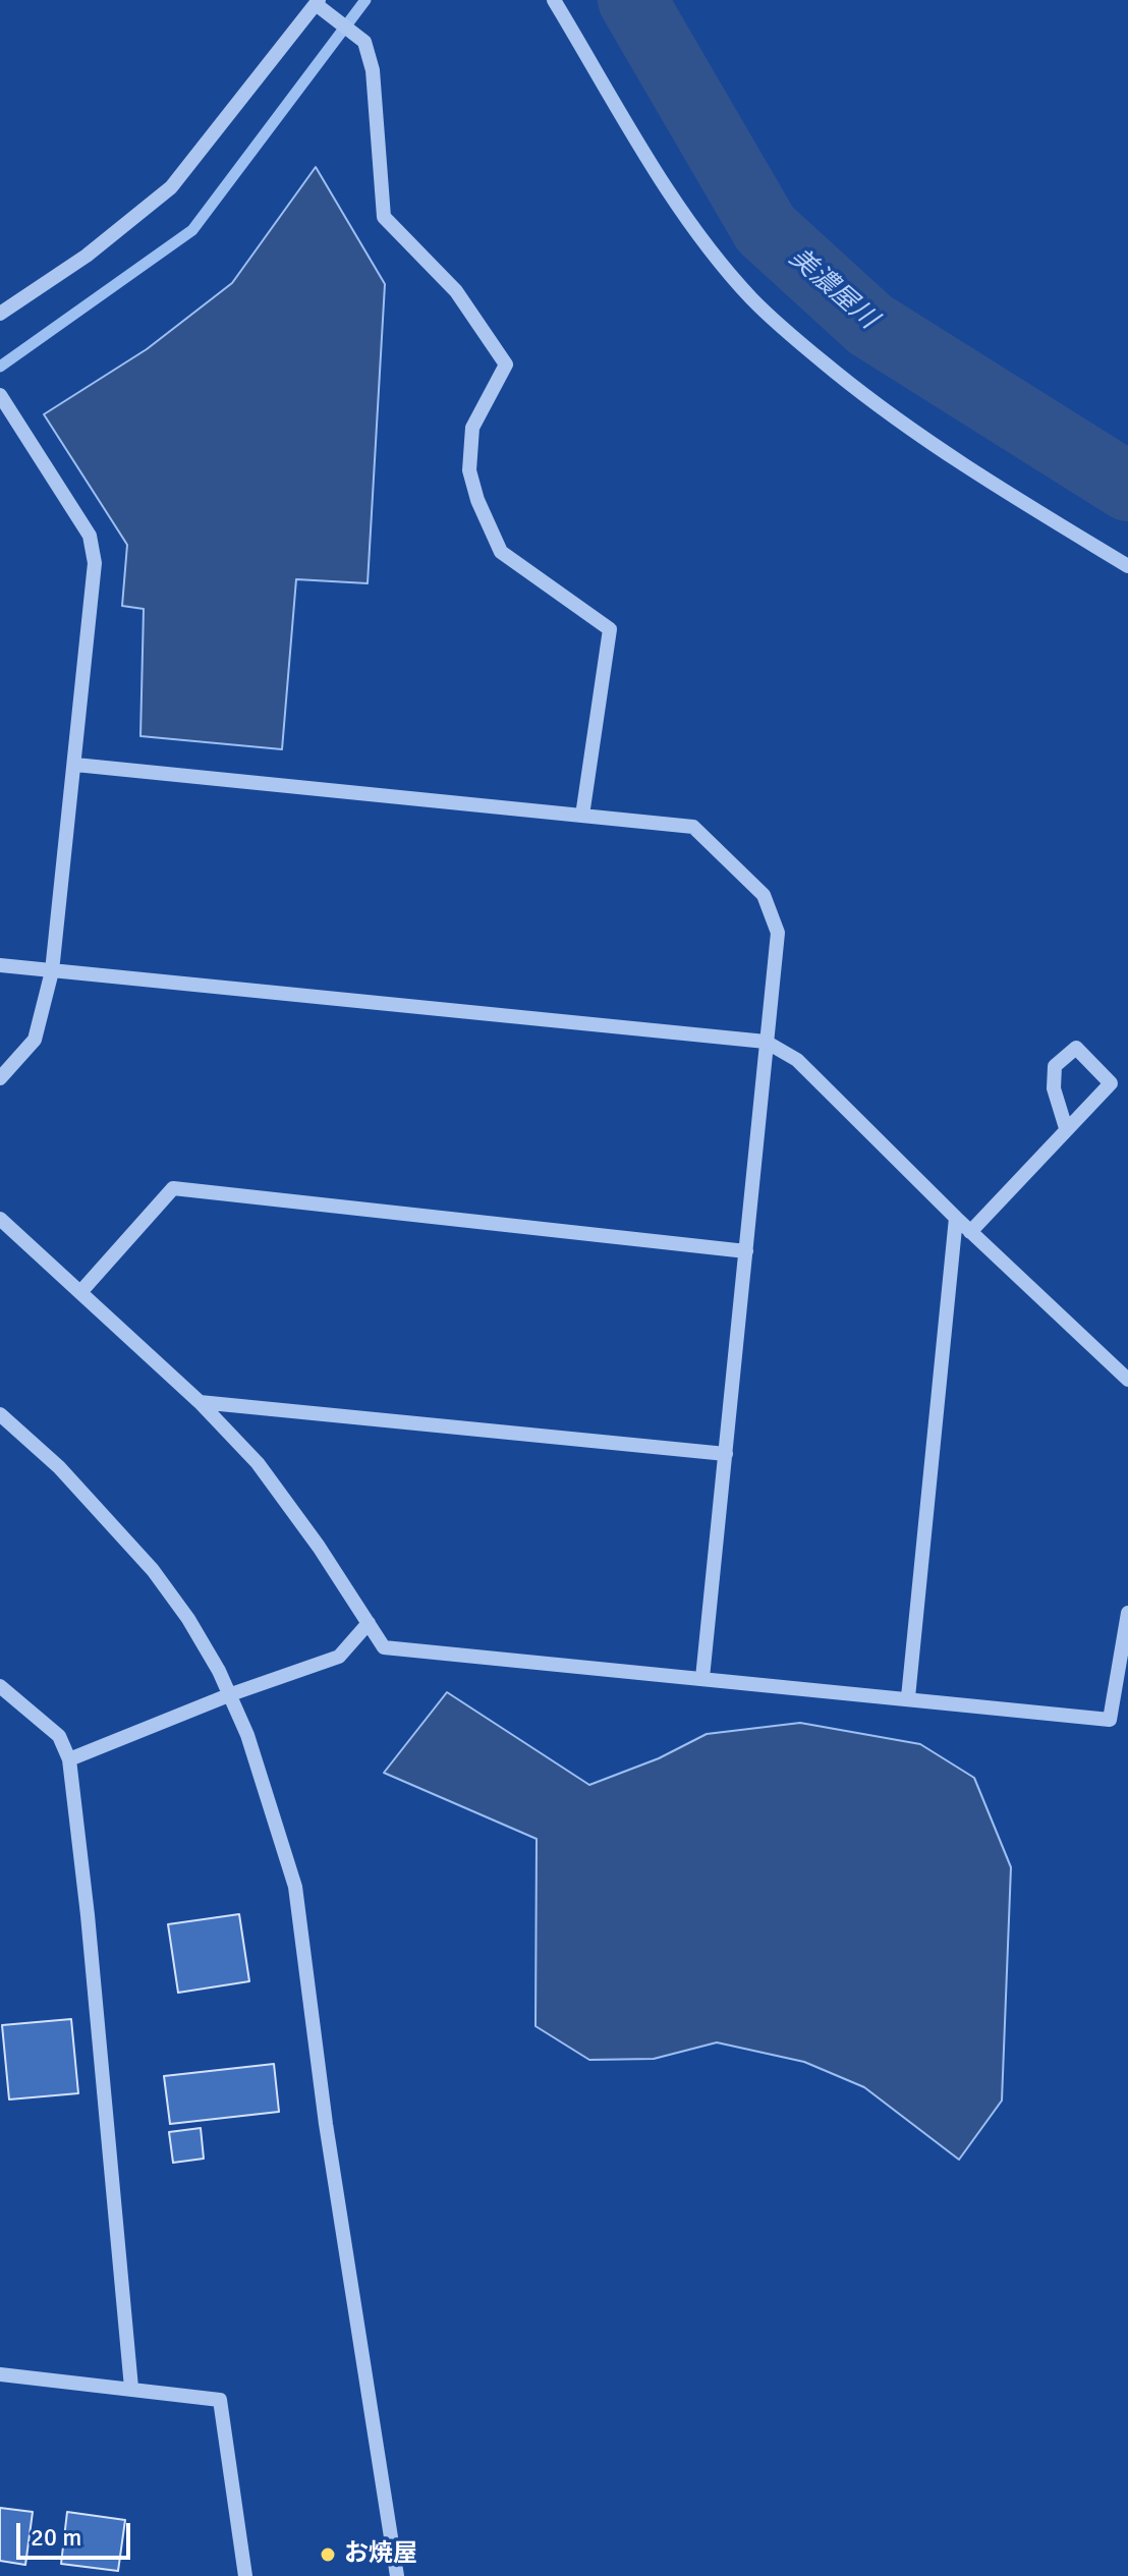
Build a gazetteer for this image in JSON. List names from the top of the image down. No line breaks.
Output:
{"water":["美濃屋川"],"places":["お焼屋"],"scale_bar":"20 m"}
